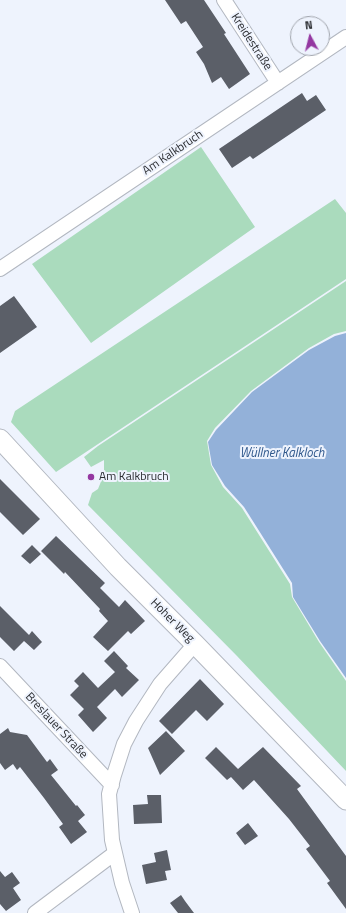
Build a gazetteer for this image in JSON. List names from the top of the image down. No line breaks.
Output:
{"streets":{"street":["Kreidestraße","Am Kalkbruch","Hoher Weg","Breslauer Straße"]},"crossings":[["Kreidestraße","Am Kalkbruch"]],"water":["Wüllner Kalkloch"],"places":["Am Kalkbruch"],"north":"top"}
